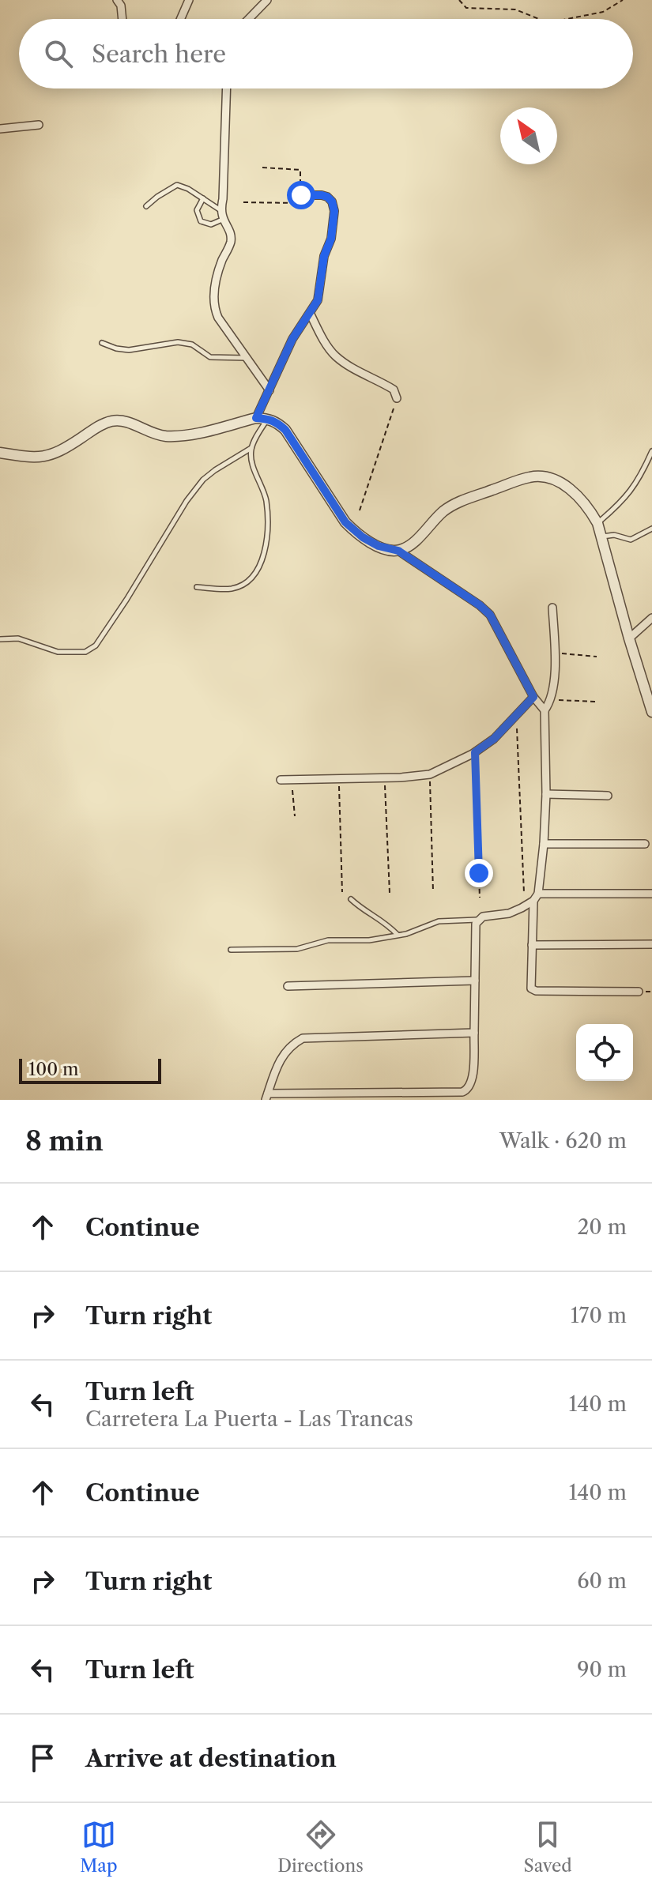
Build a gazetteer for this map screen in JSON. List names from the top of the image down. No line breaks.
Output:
{"scale_bar":"100 m","north":"top left","page":{"search":"Search here","scale":"100 m","heading":["8 min","Walk · 620 m"],"list":[["Continue","20 m"],["Turn right","170 m"],["Turn left","Carretera La Puerta - Las Trancas","140 m"],["Continue","140 m"],["Turn right","60 m"],["Turn left","90 m"],"Arrive at destination"],"nav":["Map","Directions","Saved"]}}
